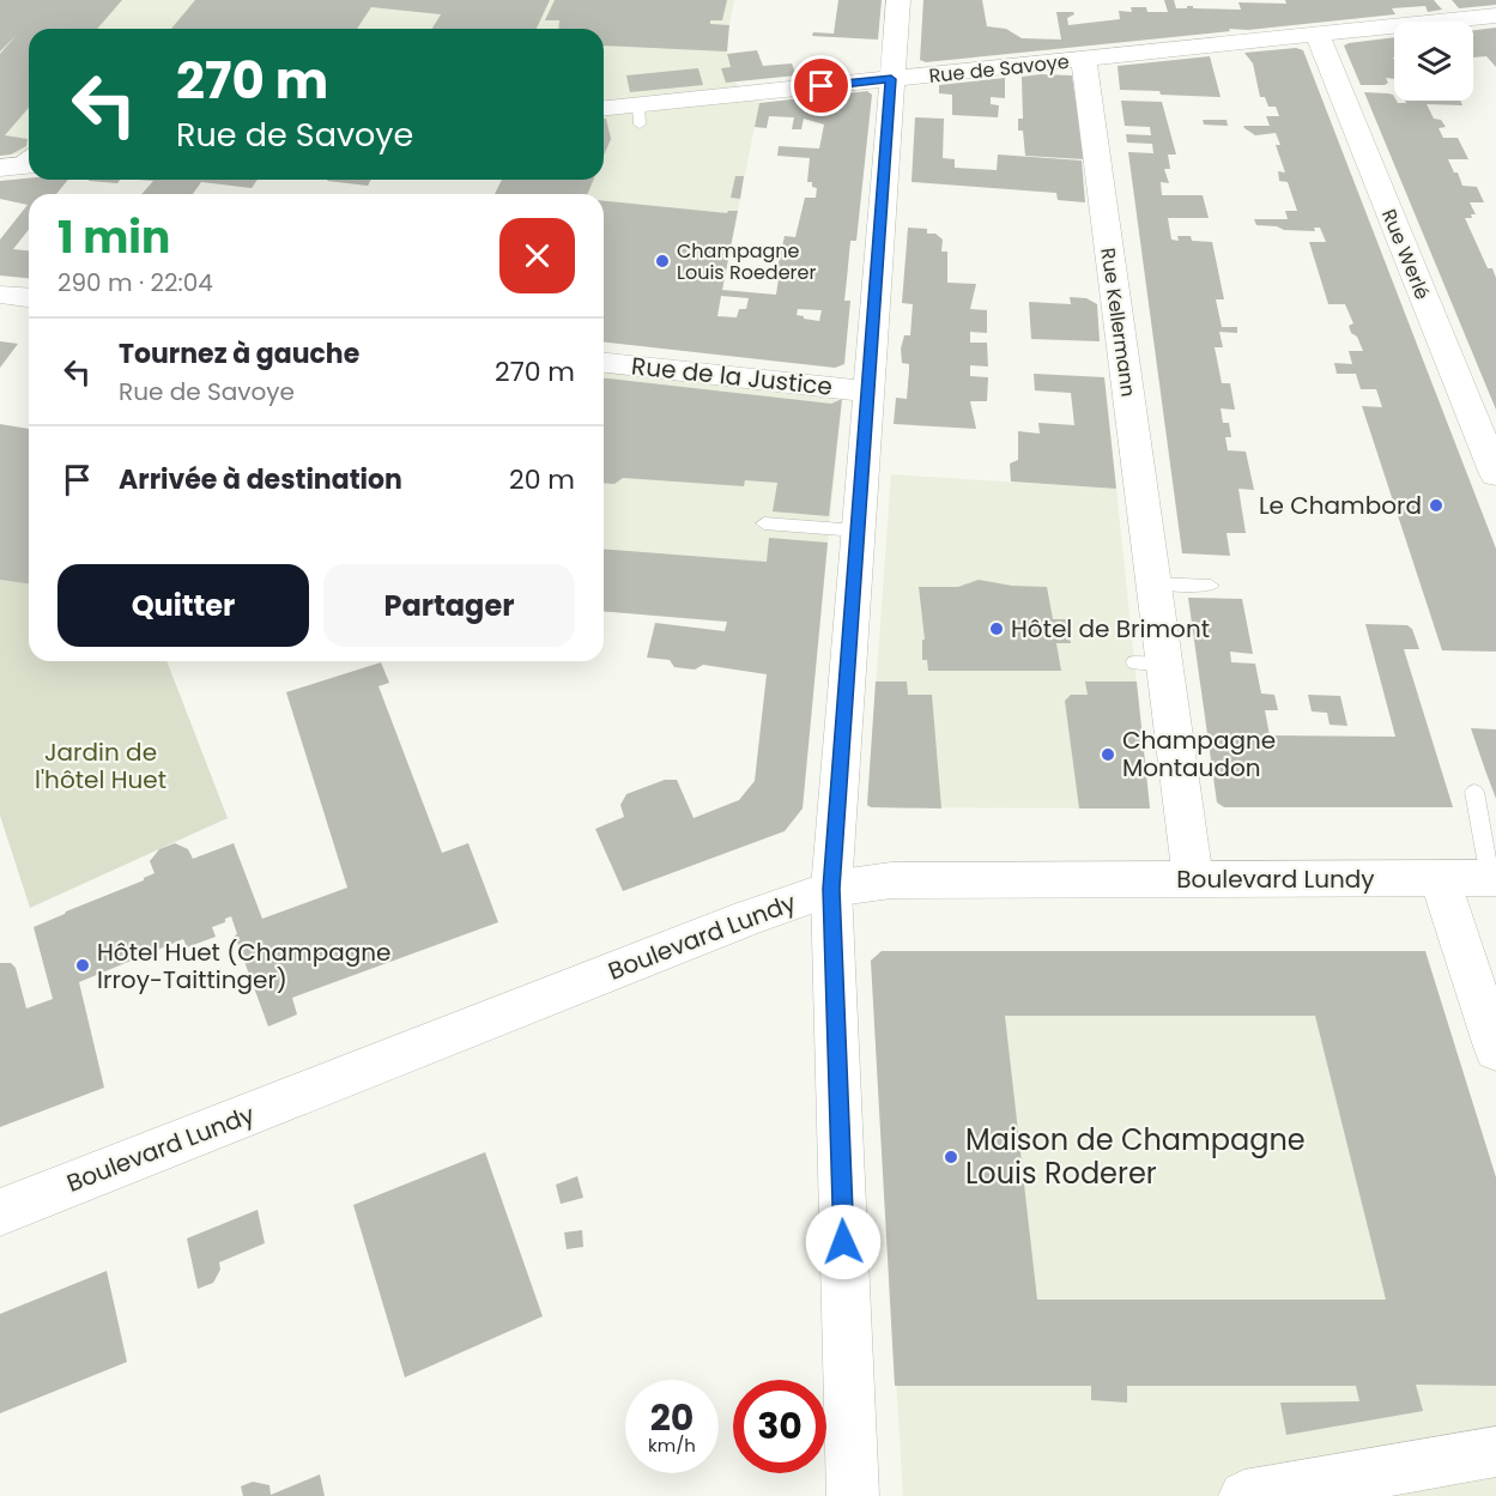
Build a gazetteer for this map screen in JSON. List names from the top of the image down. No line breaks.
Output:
{"streets":{"main road":["Boulevard Lundy"],"street":["Rue de Savoye","Rue Werlé","Rue Kellermann","Rue de la Justice"]},"crossings":[["Rue de Savoye","Rue Werlé"],["Rue de Savoye","Rue Kellermann"],["Rue Kellermann","Boulevard Lundy"]],"parks":["Jardin de l'hôtel Huet"],"places":["Champagne Louis Roederer","Le Chambord","Hôtel de Brimont","Champagne Montaudon","Hôtel Huet (Champagne Irroy-Taittinger)","Maison de Champagne Louis Roderer"],"page":{"turn":["270 m","Rue de Savoye"],"heading":["1 min","290 m · 22:04"],"list":[{"name":"Tournez à gauche","note":"Rue de Savoye","value":"270 m"},{"name":"Arrivée à destination","value":"20 m"}],"buttons":["Quitter","Partager"],"speed":"20 km/h","limit":"30"}}
